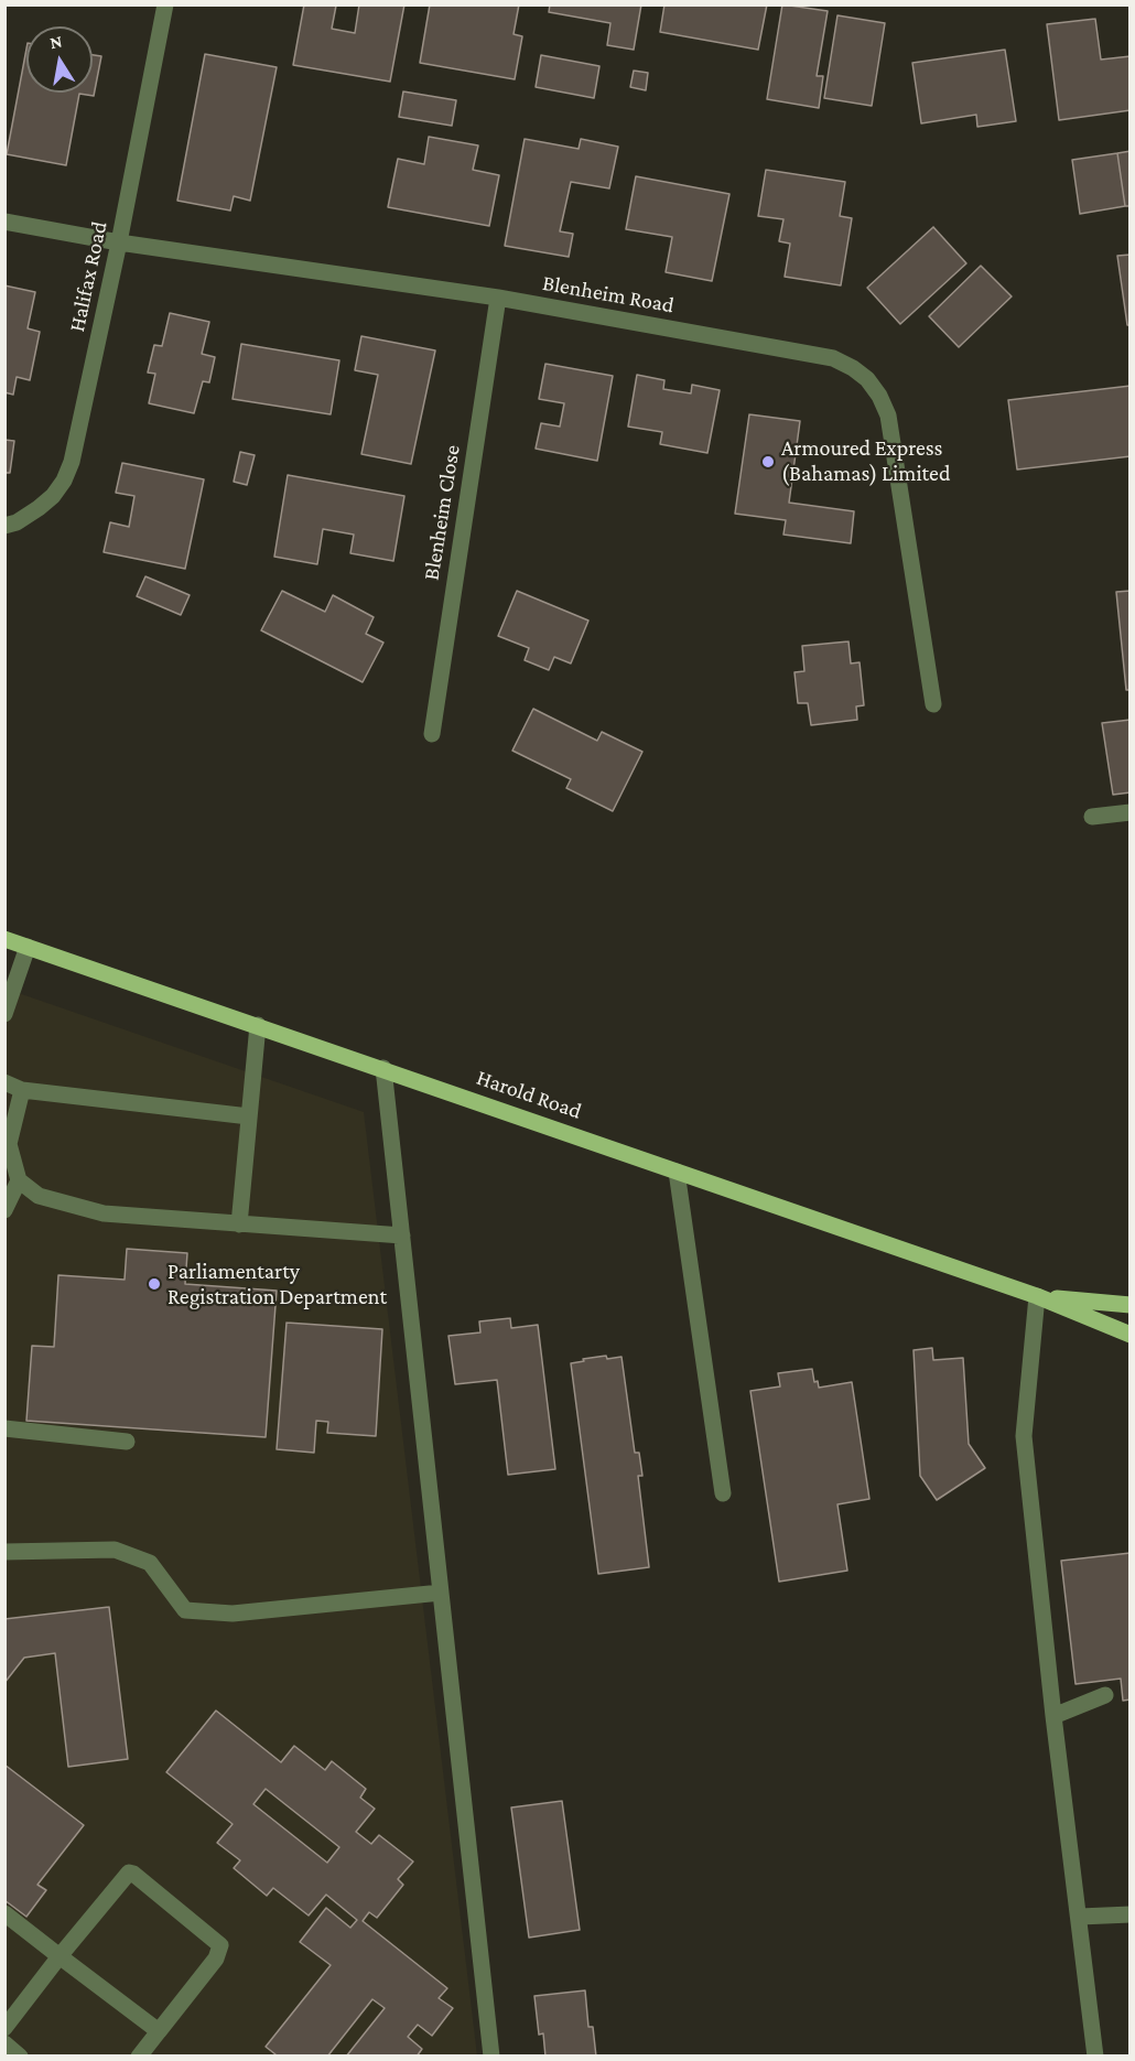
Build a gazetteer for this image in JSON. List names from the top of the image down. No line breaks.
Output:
{"streets":{"main road":["Harold Road"],"street":["Halifax Road","Blenheim Road","Blenheim Close"]},"crossings":[["Halifax Road","Blenheim Road"],["Blenheim Road","Blenheim Close"]],"places":["Armoured Express (Bahamas) Limited","Parliamentarty Registration Department"],"north":"top"}
